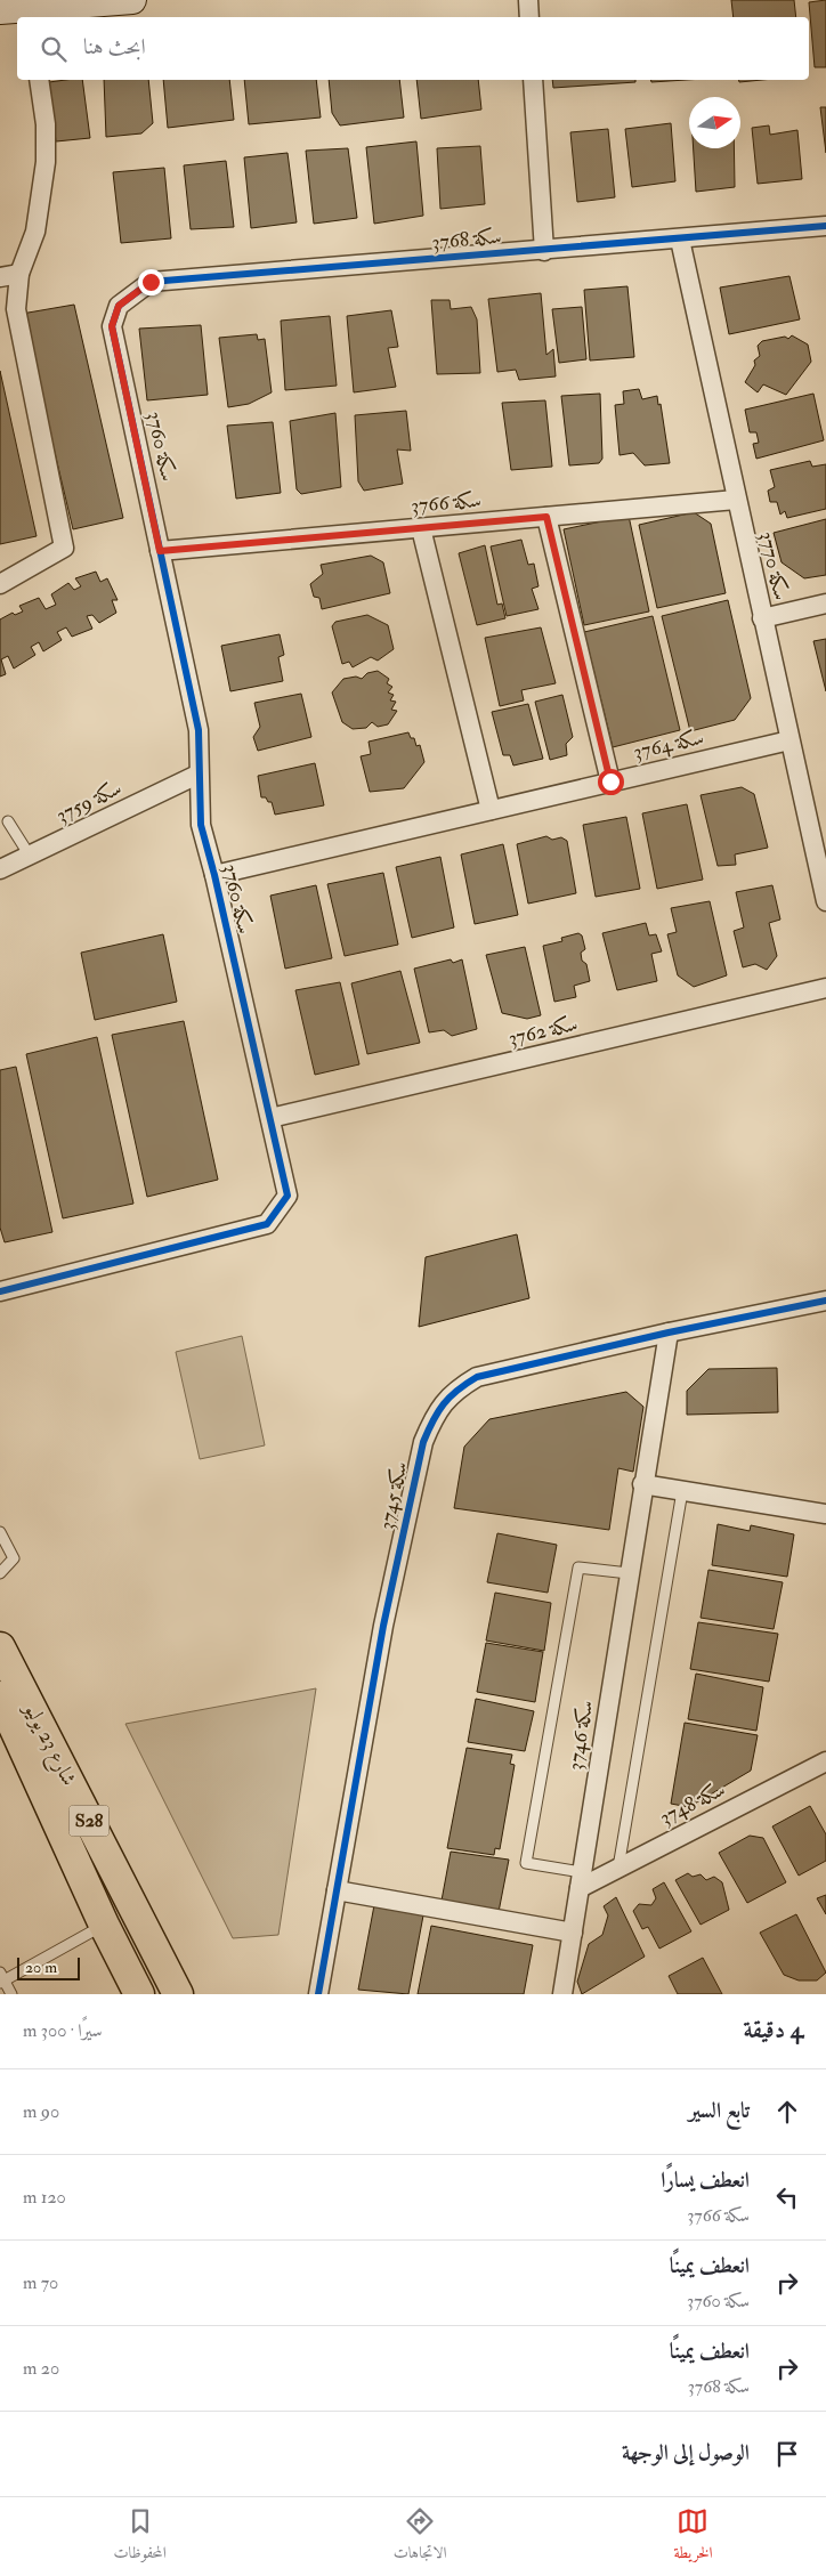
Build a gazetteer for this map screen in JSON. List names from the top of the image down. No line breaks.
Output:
{"streets":{"main road":["شارع 23 يوليو","S28"],"street":["سكة 3768","سكة 3760","سكة 3766","سكة 3770","سكة 3764","سكة 3759","سكة 3762","سكة 3745","سكة 3746","سكة 3748"]},"crossings":[["سكة 3768","سكة 3760"],["سكة 3768","سكة 3770"],["سكة 3760","سكة 3766"],["سكة 3760","سكة 3764"],["سكة 3760","سكة 3759"],["سكة 3760","سكة 3762"],["سكة 3766","سكة 3770"],["سكة 3770","سكة 3764"],["سكة 3745","سكة 3746"],["سكة 3746","سكة 3748"]],"scale_bar":"20 m","north":"right","page":{"search":"ابحث هنا","scale":"20 m","heading":["4 دقيقة","سيرًا · 300 m"],"list":[["تابع السير","90 m"],["انعطف يسارًا","سكة 3766","120 m"],["انعطف يمينًا","سكة 3760","70 m"],["انعطف يمينًا","سكة 3768","20 m"],"الوصول إلى الوجهة"],"nav":["الخريطة","الاتجاهات","المحفوظات"]}}
